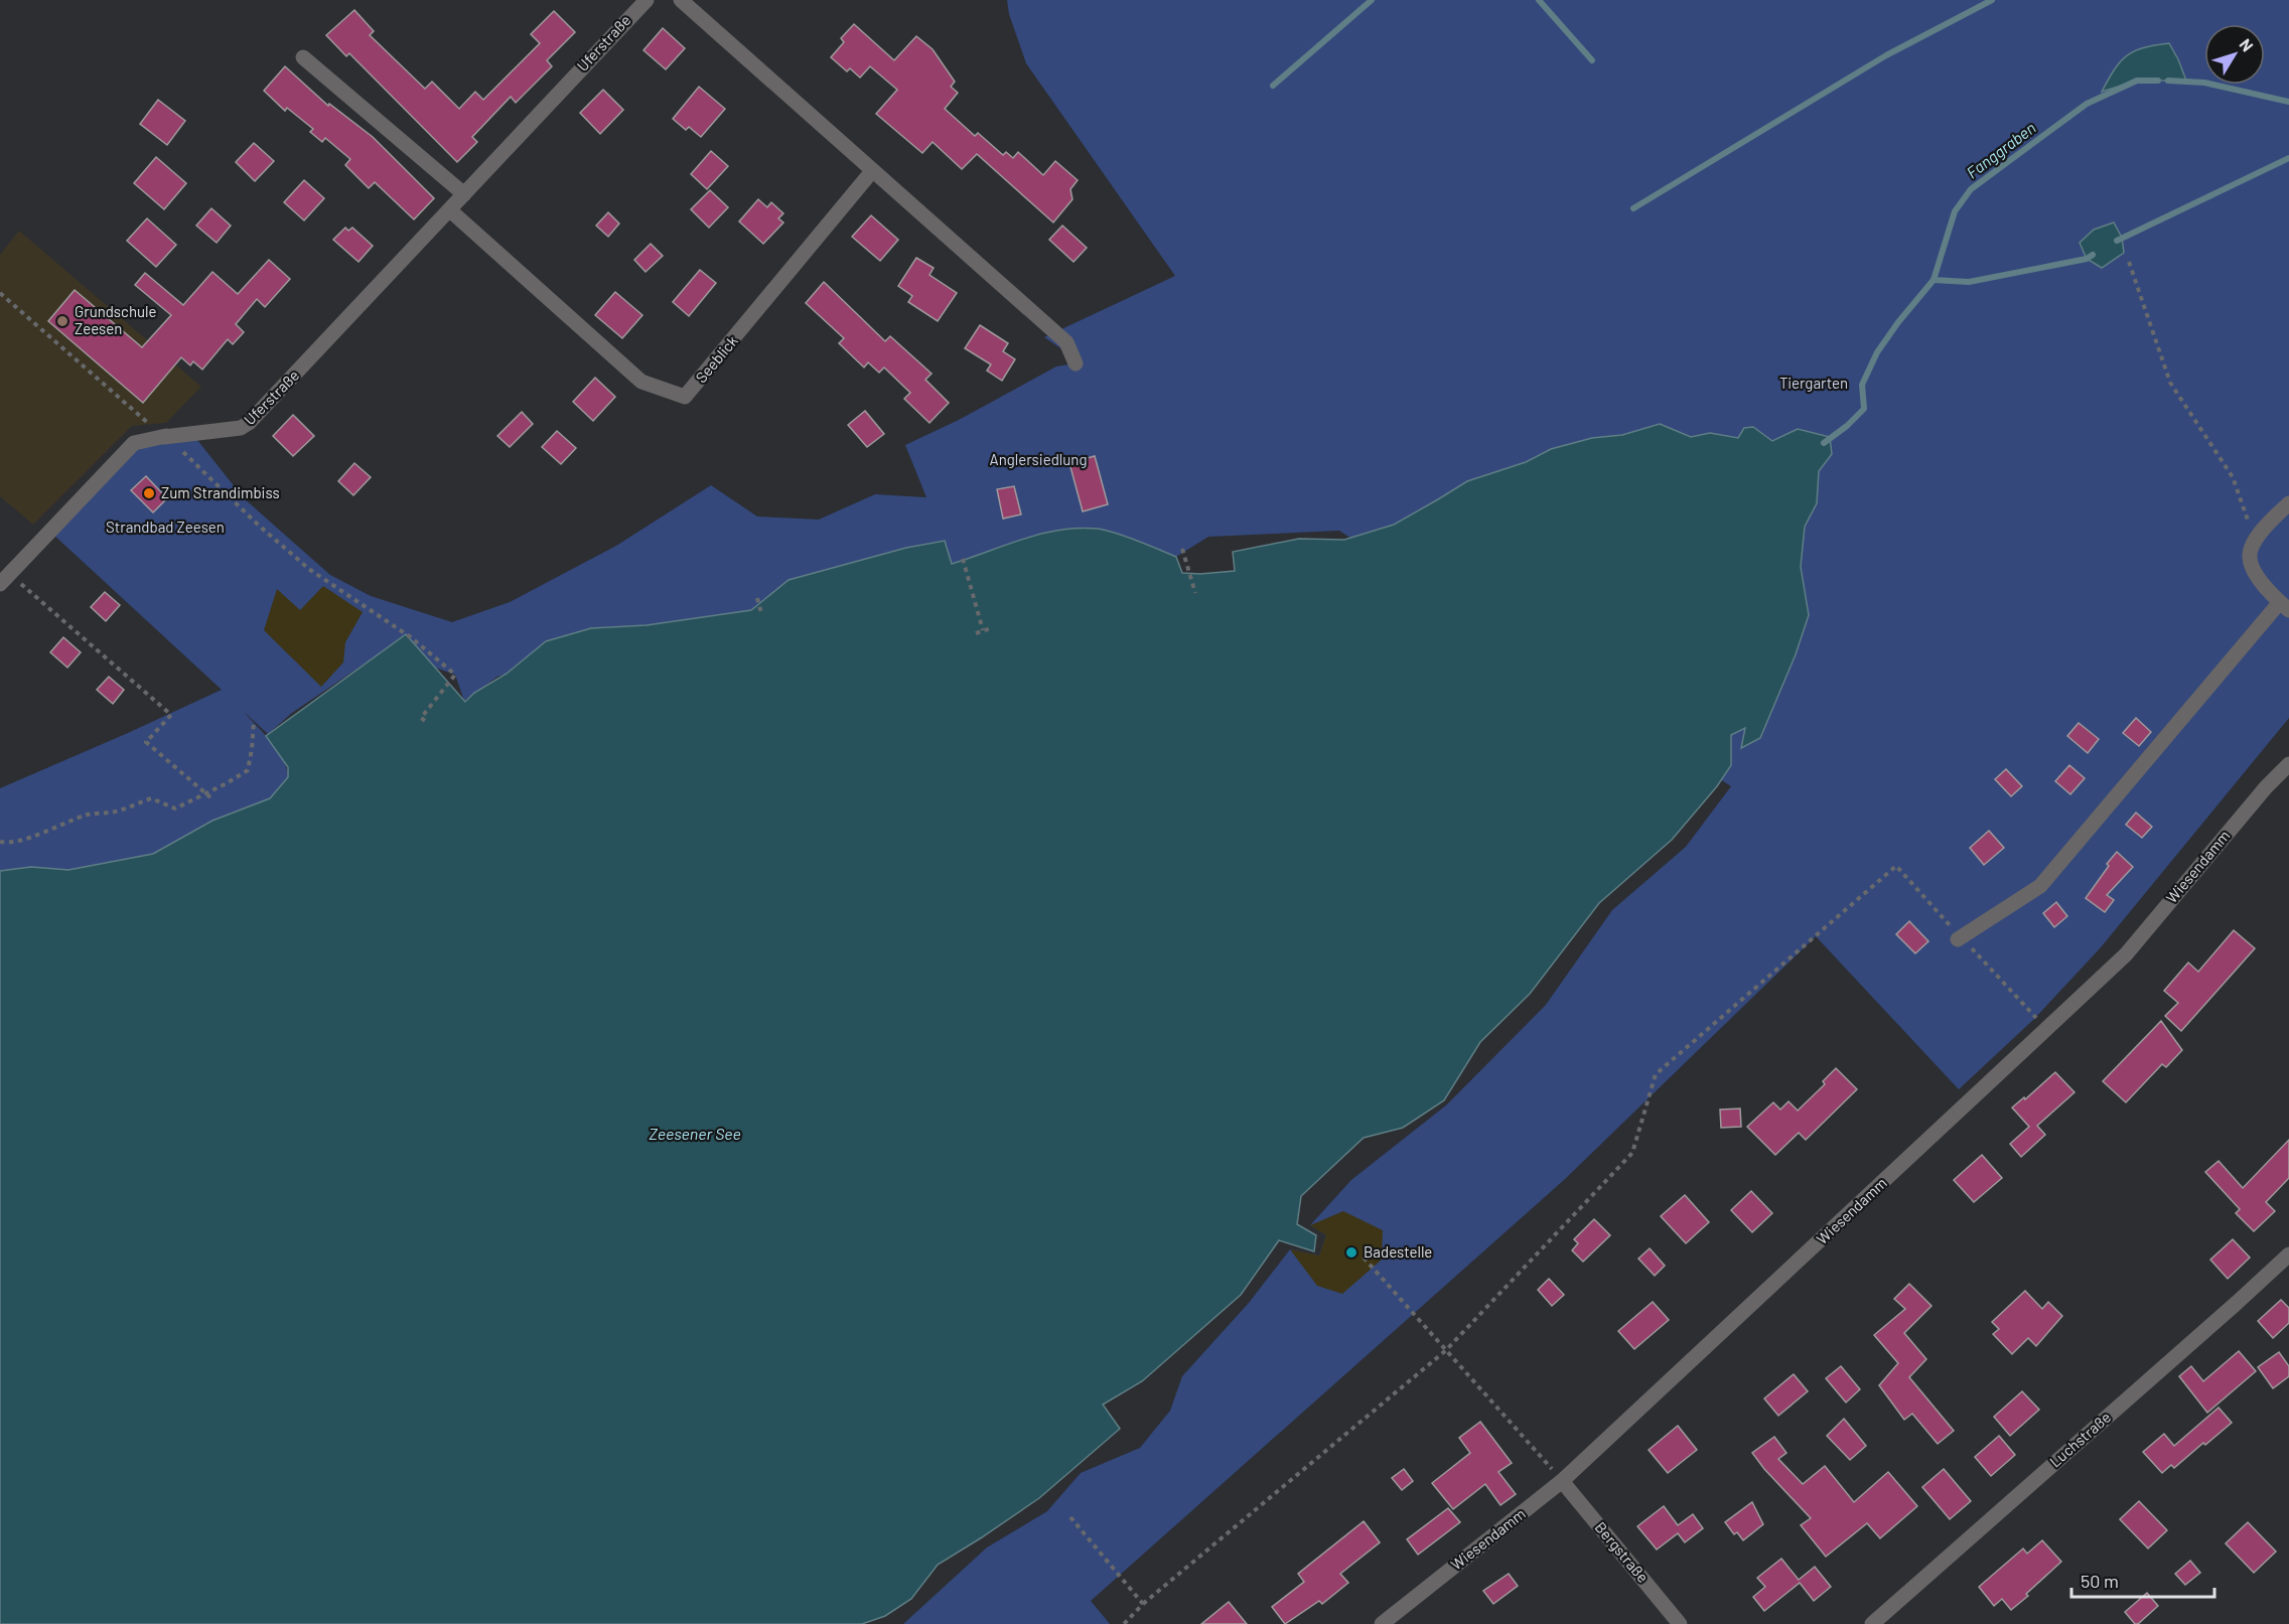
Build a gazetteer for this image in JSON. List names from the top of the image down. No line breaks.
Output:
{"streets":{"street":["Uferstraße","Seeblick","Wiesendamm","Luchstraße","Bergstraße"]},"crossings":[["Uferstraße","Seeblick"],["Wiesendamm","Bergstraße"]],"water":["Fanggraben","Zeesener See"],"parks":["Tiergarten","Anglersiedlung","Strandbad Zeesen"],"places":["Grundschule Zeesen","Zum Strandimbiss","Badestelle"],"scale_bar":"50 m","north":"top right"}
